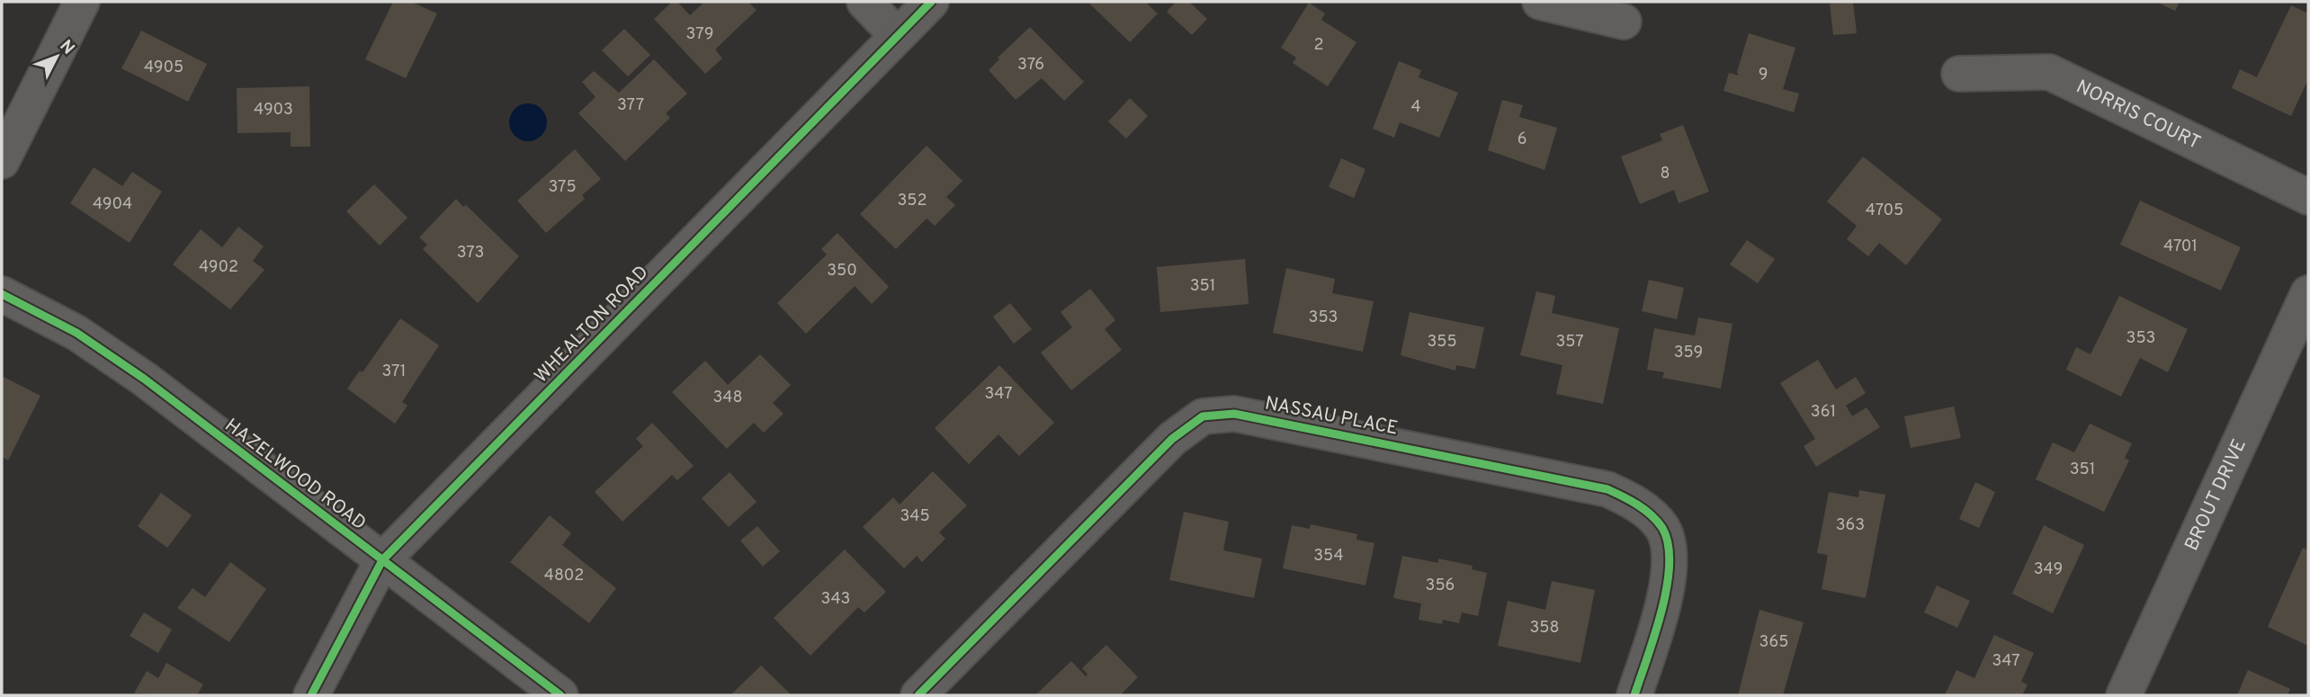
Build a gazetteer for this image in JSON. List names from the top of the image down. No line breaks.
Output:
{"streets":{"street":["NORRIS COURT","WHEALTON ROAD","NASSAU PLACE","HAZELWOOD ROAD","BROUT DRIVE"]},"crossings":[["WHEALTON ROAD","HAZELWOOD ROAD"]],"house_numbers":["379","2","376","4905","9","377","4","4903","6","8","375","352","4904","4705","4701","373","4902","350","351","353","353","355","357","359","371","347","348","361","351","345","363","354","349","4802","356","343","358","365","347"],"north":"top right"}
